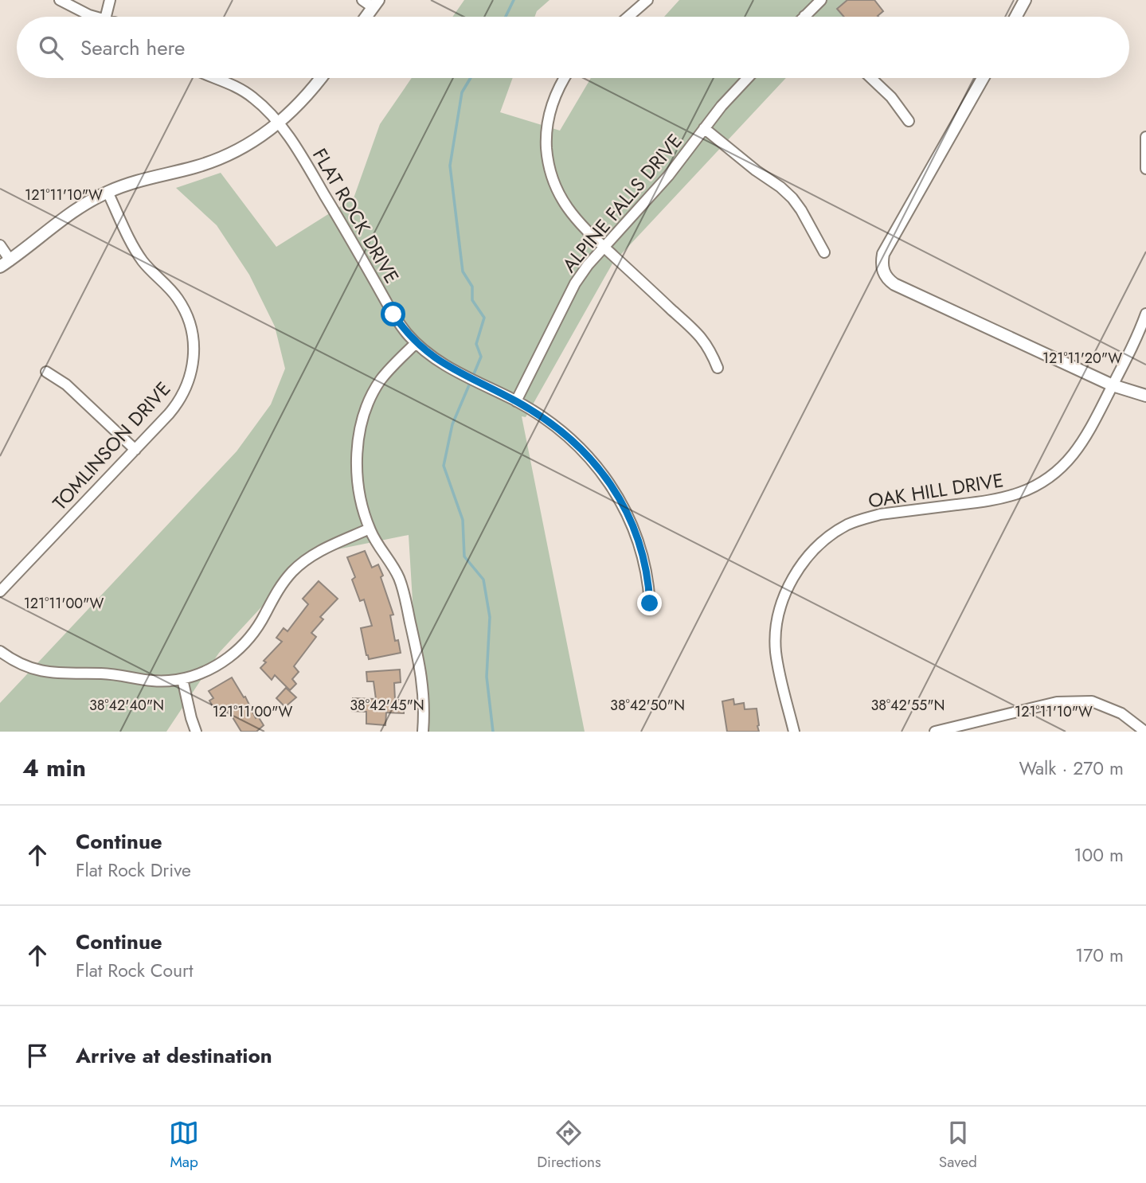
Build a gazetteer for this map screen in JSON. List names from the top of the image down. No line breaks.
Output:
{"streets":{"street":["ALPINE FALLS DRIVE","FLAT ROCK DRIVE","TOMLINSON DRIVE","OAK HILL DRIVE"]},"crossings":[["ALPINE FALLS DRIVE","FLAT ROCK DRIVE"]],"page":{"search":"Search here","heading":["4 min","Walk · 270 m"],"list":[["Continue","Flat Rock Drive","100 m"],["Continue","Flat Rock Court","170 m"],"Arrive at destination"],"nav":["Map","Directions","Saved"]},"coordinates":["121°11'10\"W","121°11'20\"W","121°11'00\"W","38°42'40\"N","38°42'45\"N","38°42'50\"N","38°42'55\"N"]}
